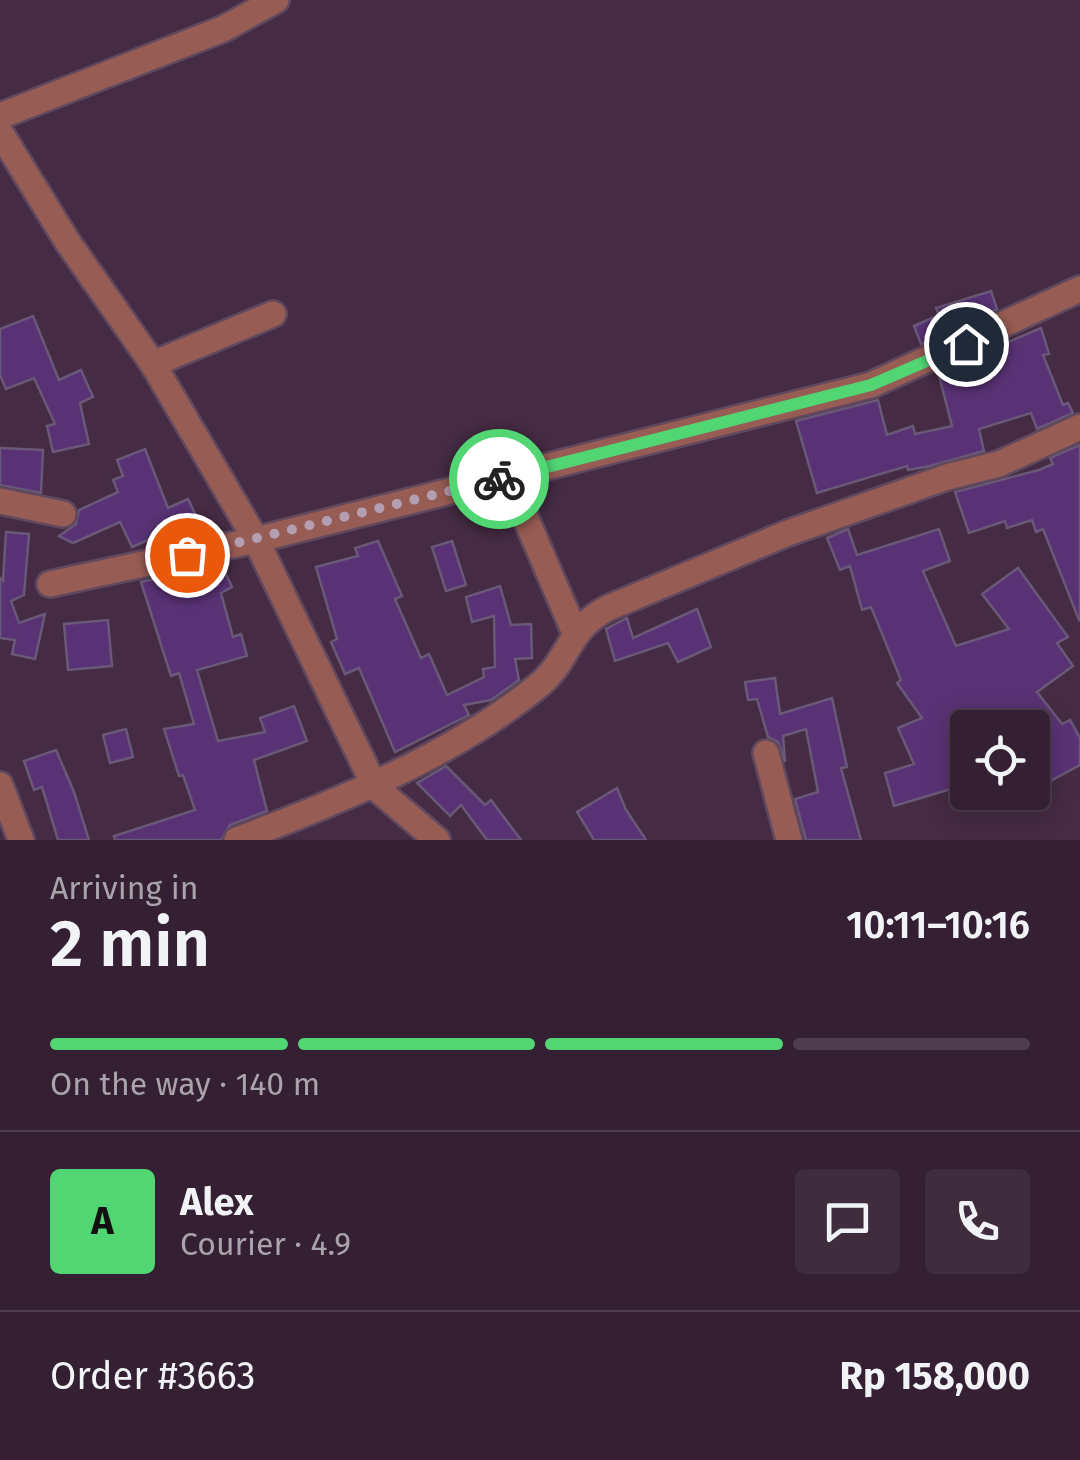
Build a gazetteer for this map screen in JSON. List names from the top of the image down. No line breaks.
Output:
{"page":{"heading":["2 min","Arriving in","10:11–10:16"],"panel":["Alex","Courier · 4.9","Order #3663","Rp 158,000"],"bar":"On the way · 140 m","round":"A"}}
